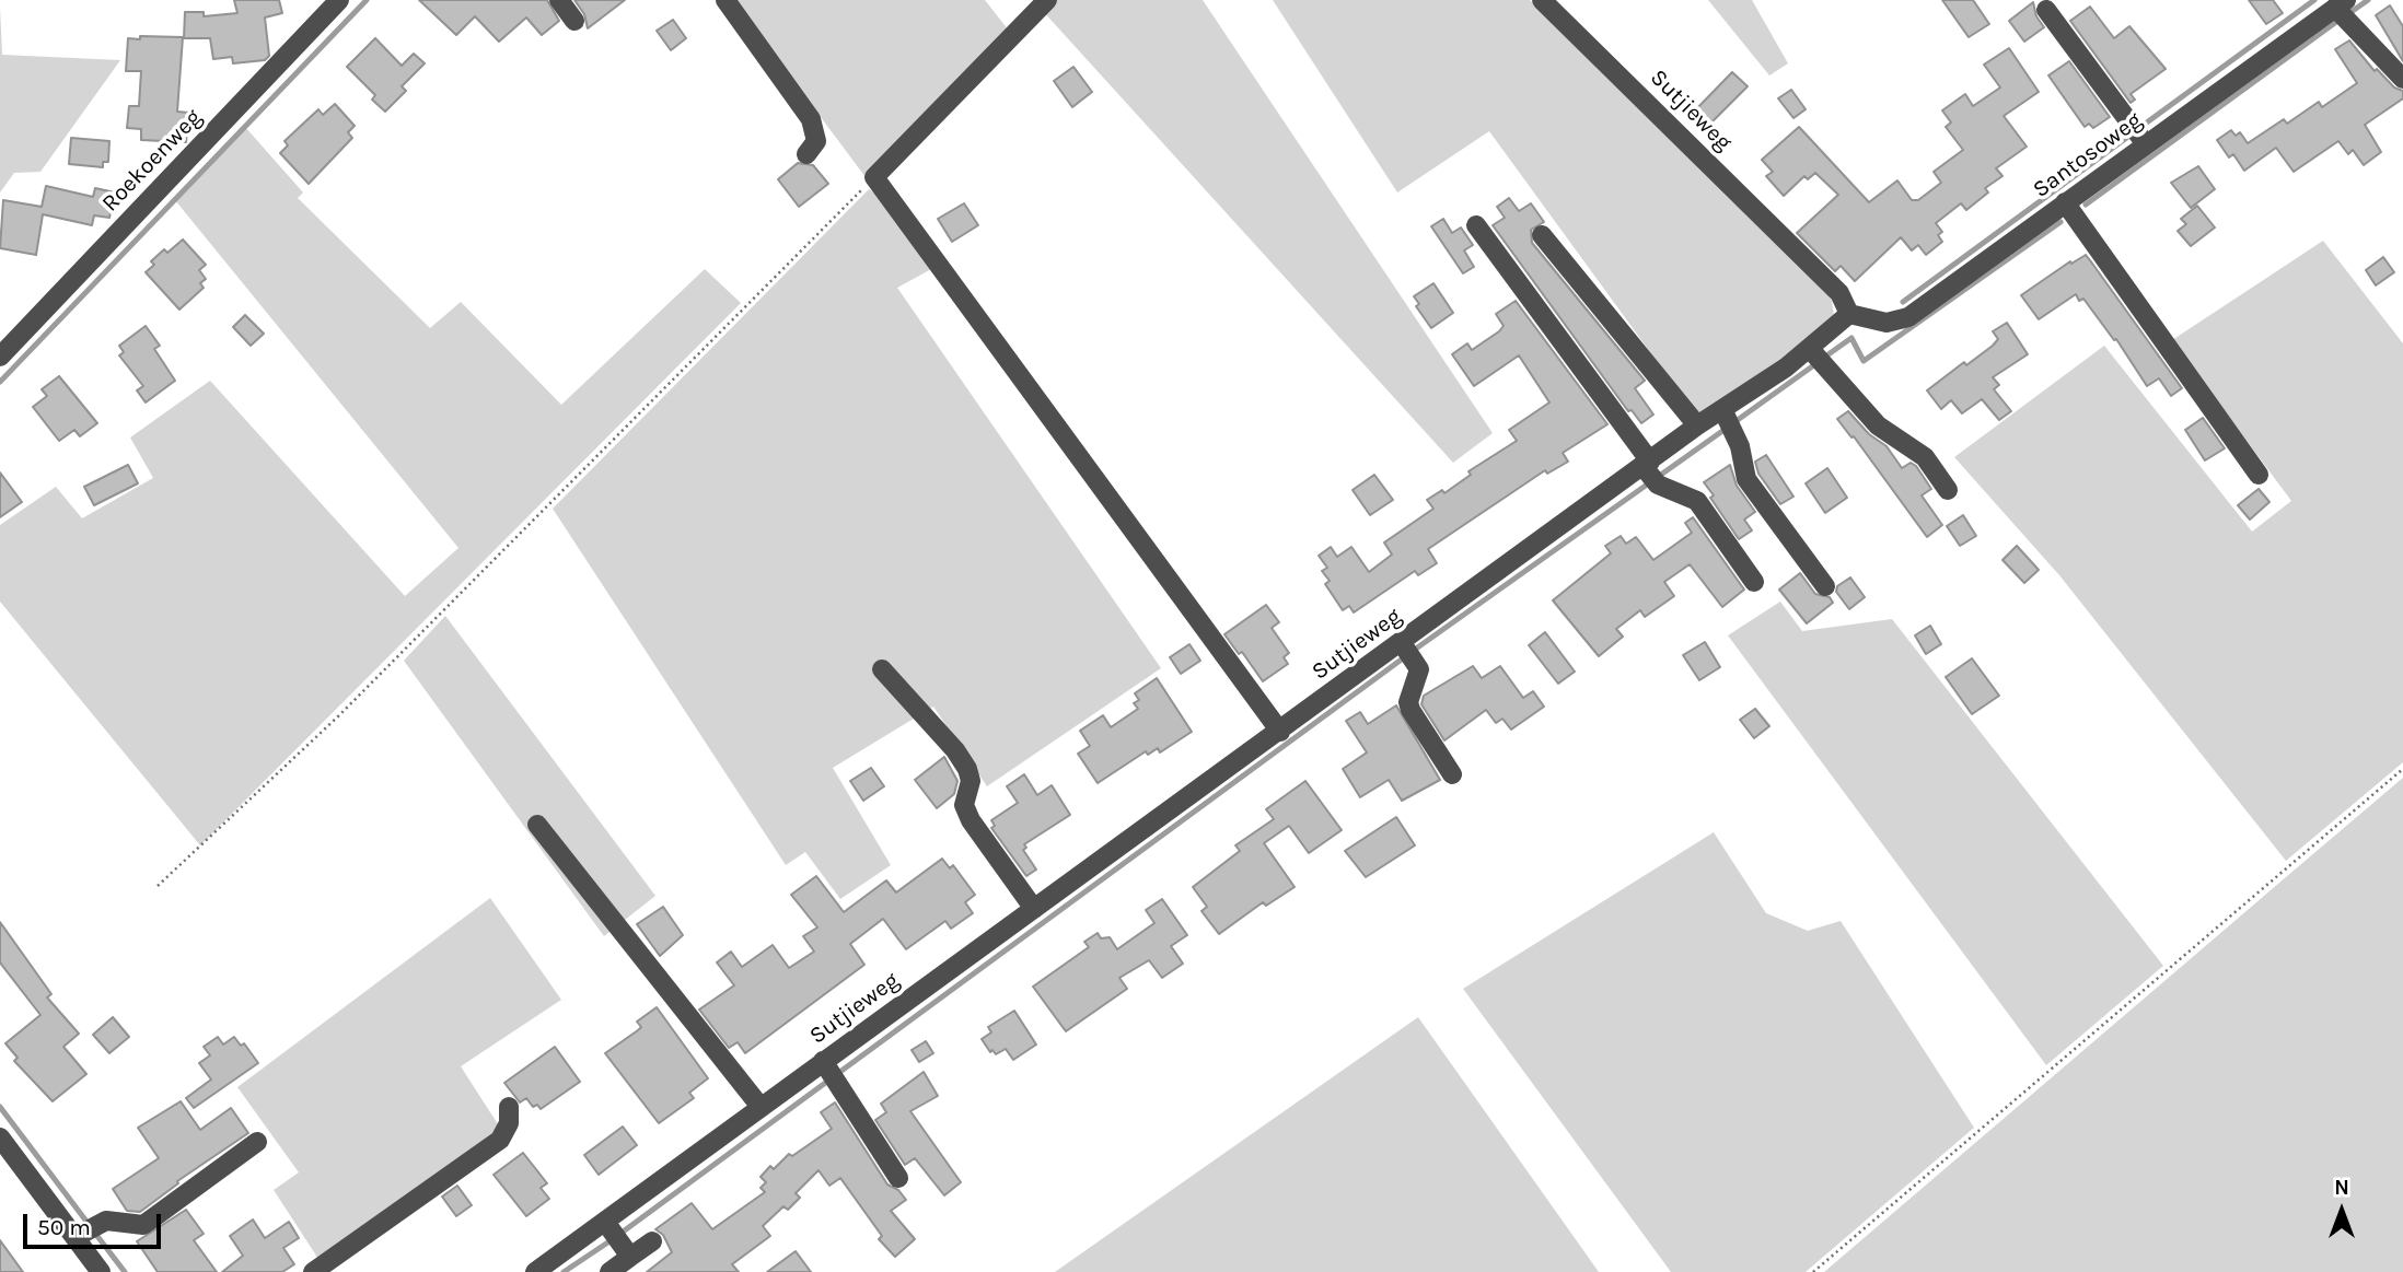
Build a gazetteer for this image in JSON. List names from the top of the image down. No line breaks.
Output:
{"streets":{"street":["Sutjieweg","Santosoweg","Roekoenweg"]},"crossings":[["Sutjieweg","Santosoweg"]],"scale_bar":"50 m","north":"top"}
